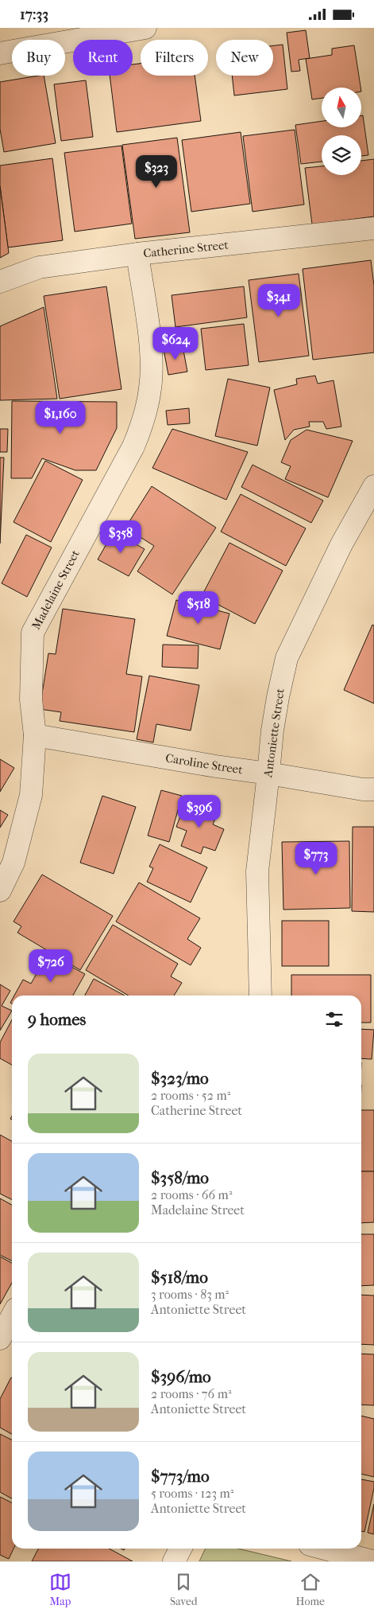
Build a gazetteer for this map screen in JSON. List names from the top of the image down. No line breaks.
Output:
{"streets":{"street":["Catherine Street","Madelaine Street","Antoniette Street","Caroline Street"]},"crossings":[["Catherine Street","Madelaine Street"],["Madelaine Street","Caroline Street"],["Antoniette Street","Caroline Street"]],"north":"top","page":{"status":"17:33","chip":["Buy","Rent","Filters","New"],"price":["$323","$341","$624","$1,160","$358","$518","$396","$773","$726"],"heading":"9 homes","list":[{"name":"$323/mo","note":"2 rooms · 52 m² · Catherine Street"},{"name":"$358/mo","note":"2 rooms · 66 m² · Madelaine Street"},{"name":"$518/mo","note":"3 rooms · 83 m² · Antoniette Street"},{"name":"$396/mo","note":"2 rooms · 76 m² · Antoniette Street"},{"name":"$773/mo","note":"5 rooms · 123 m² · Antoniette Street"}],"tabs":["Map","Saved","Home"]}}
